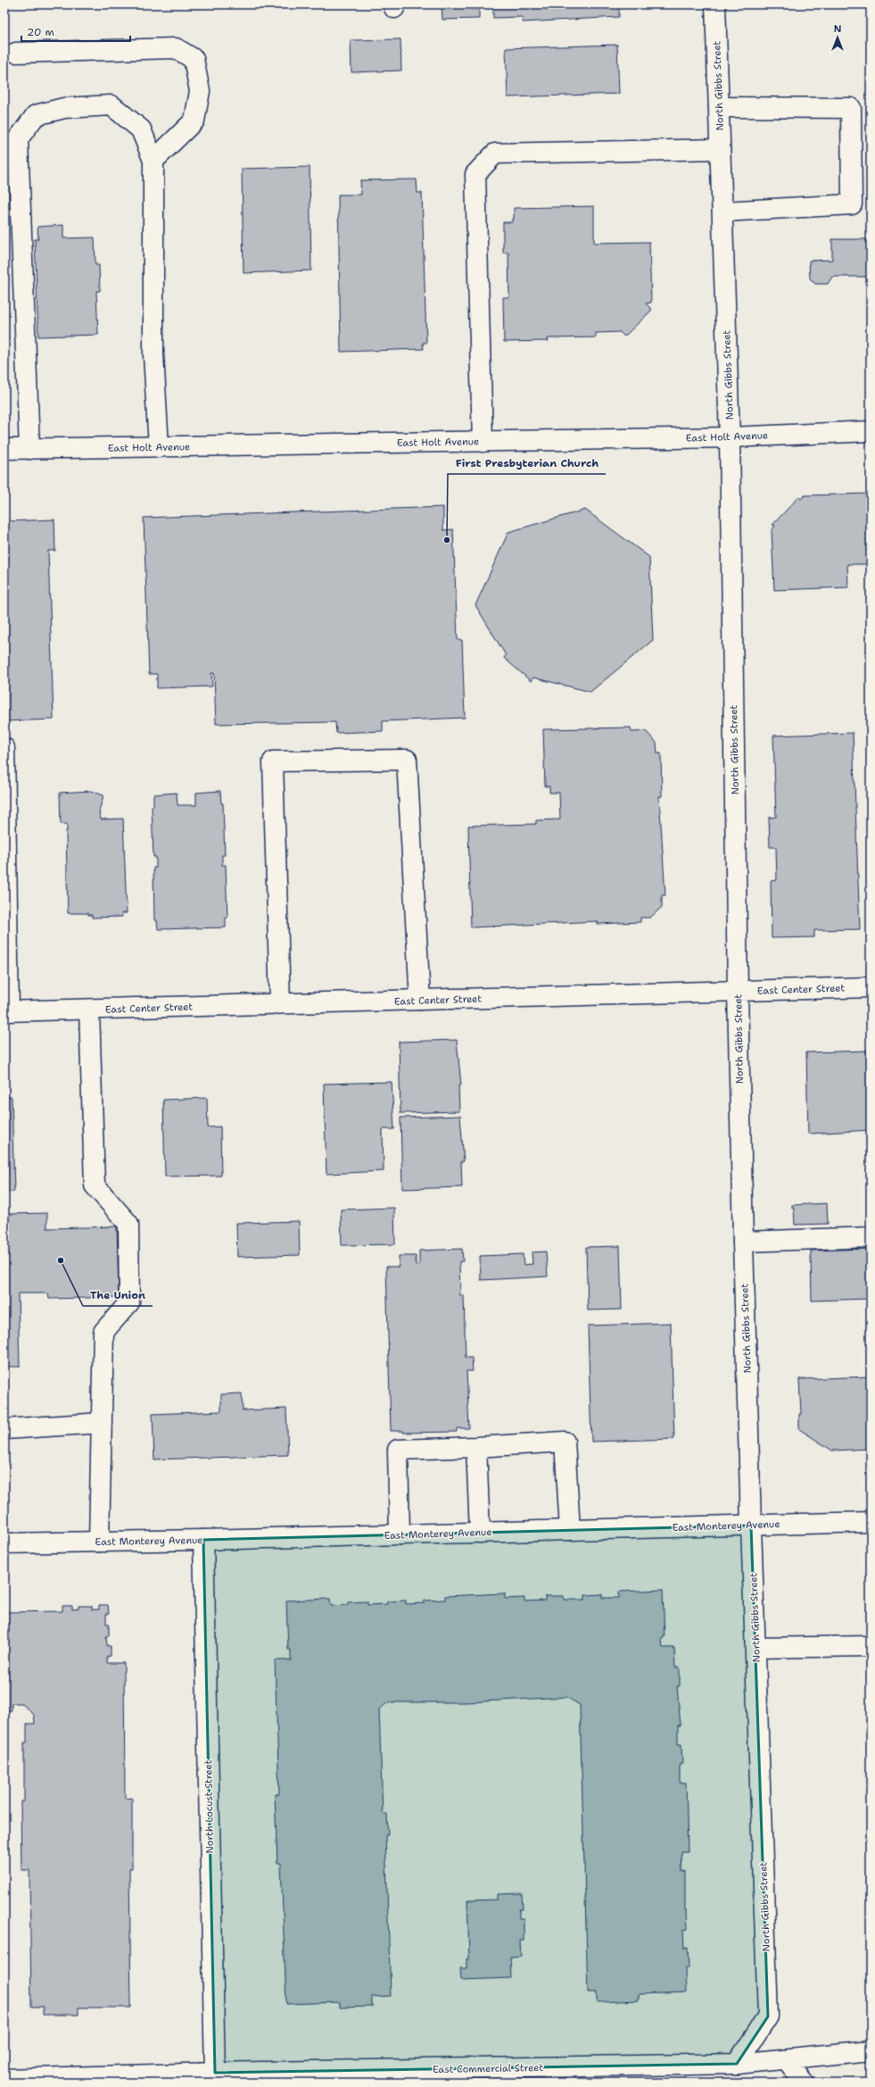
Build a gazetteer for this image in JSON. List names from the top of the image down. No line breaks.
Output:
{"streets":{"street":["North Gibbs Street","East Holt Avenue","East Center Street","East Monterey Avenue","North Locust Street","East Commercial Street"]},"crossings":[["North Gibbs Street","East Holt Avenue"],["North Gibbs Street","East Center Street"],["North Gibbs Street","East Monterey Avenue"],["North Gibbs Street","East Commercial Street"],["East Monterey Avenue","North Locust Street"],["North Locust Street","East Commercial Street"]],"places":["First Presbyterian Church","The Union"],"scale_bar":"20 m","north":"top"}
